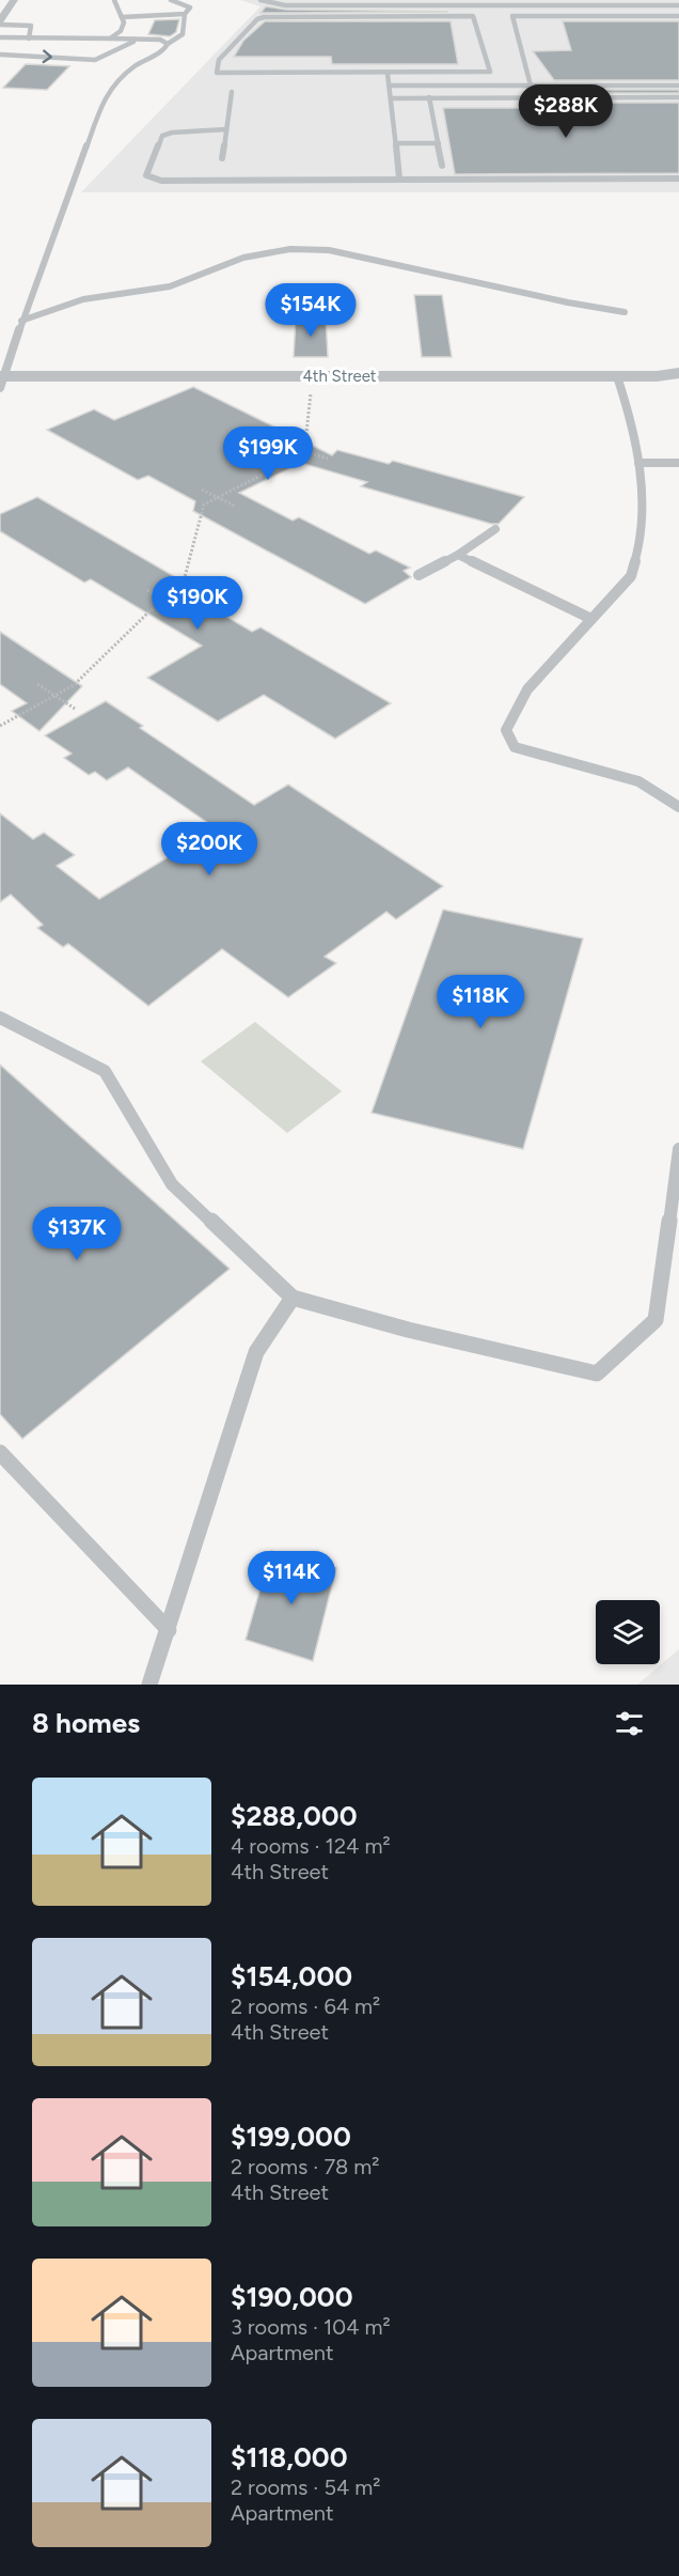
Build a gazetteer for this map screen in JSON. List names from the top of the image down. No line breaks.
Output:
{"streets":{"street":["4th Street"]},"page":{"price":["$288K","$154K","$199K","$190K","$200K","$118K","$137K","$114K"],"heading":"8 homes","list":[{"name":"$288,000","note":"4 rooms · 124 m² · 4th Street"},{"name":"$154,000","note":"2 rooms · 64 m² · 4th Street"},{"name":"$199,000","note":"2 rooms · 78 m² · 4th Street"},{"name":"$190,000","note":"3 rooms · 104 m² · Apartment"},{"name":"$118,000","note":"2 rooms · 54 m² · Apartment"}]}}
